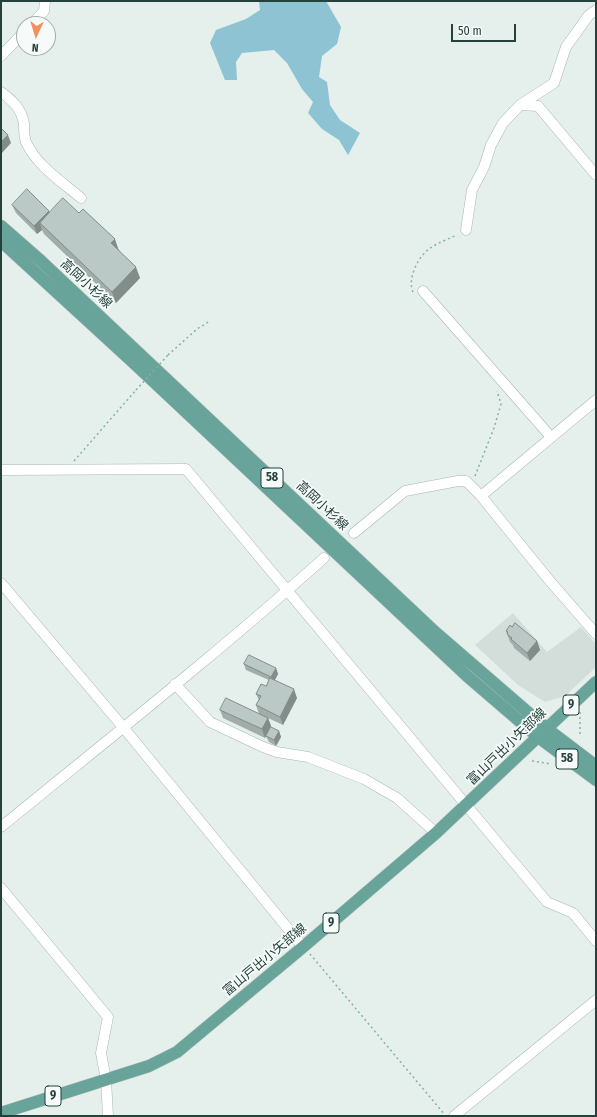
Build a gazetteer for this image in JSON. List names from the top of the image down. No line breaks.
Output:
{"streets":{"main road":["高岡小杉線","58","9","富山戸出小矢部線"]},"crossings":[["高岡小杉線","富山戸出小矢部線"]],"scale_bar":"50 m","north":"bottom"}
